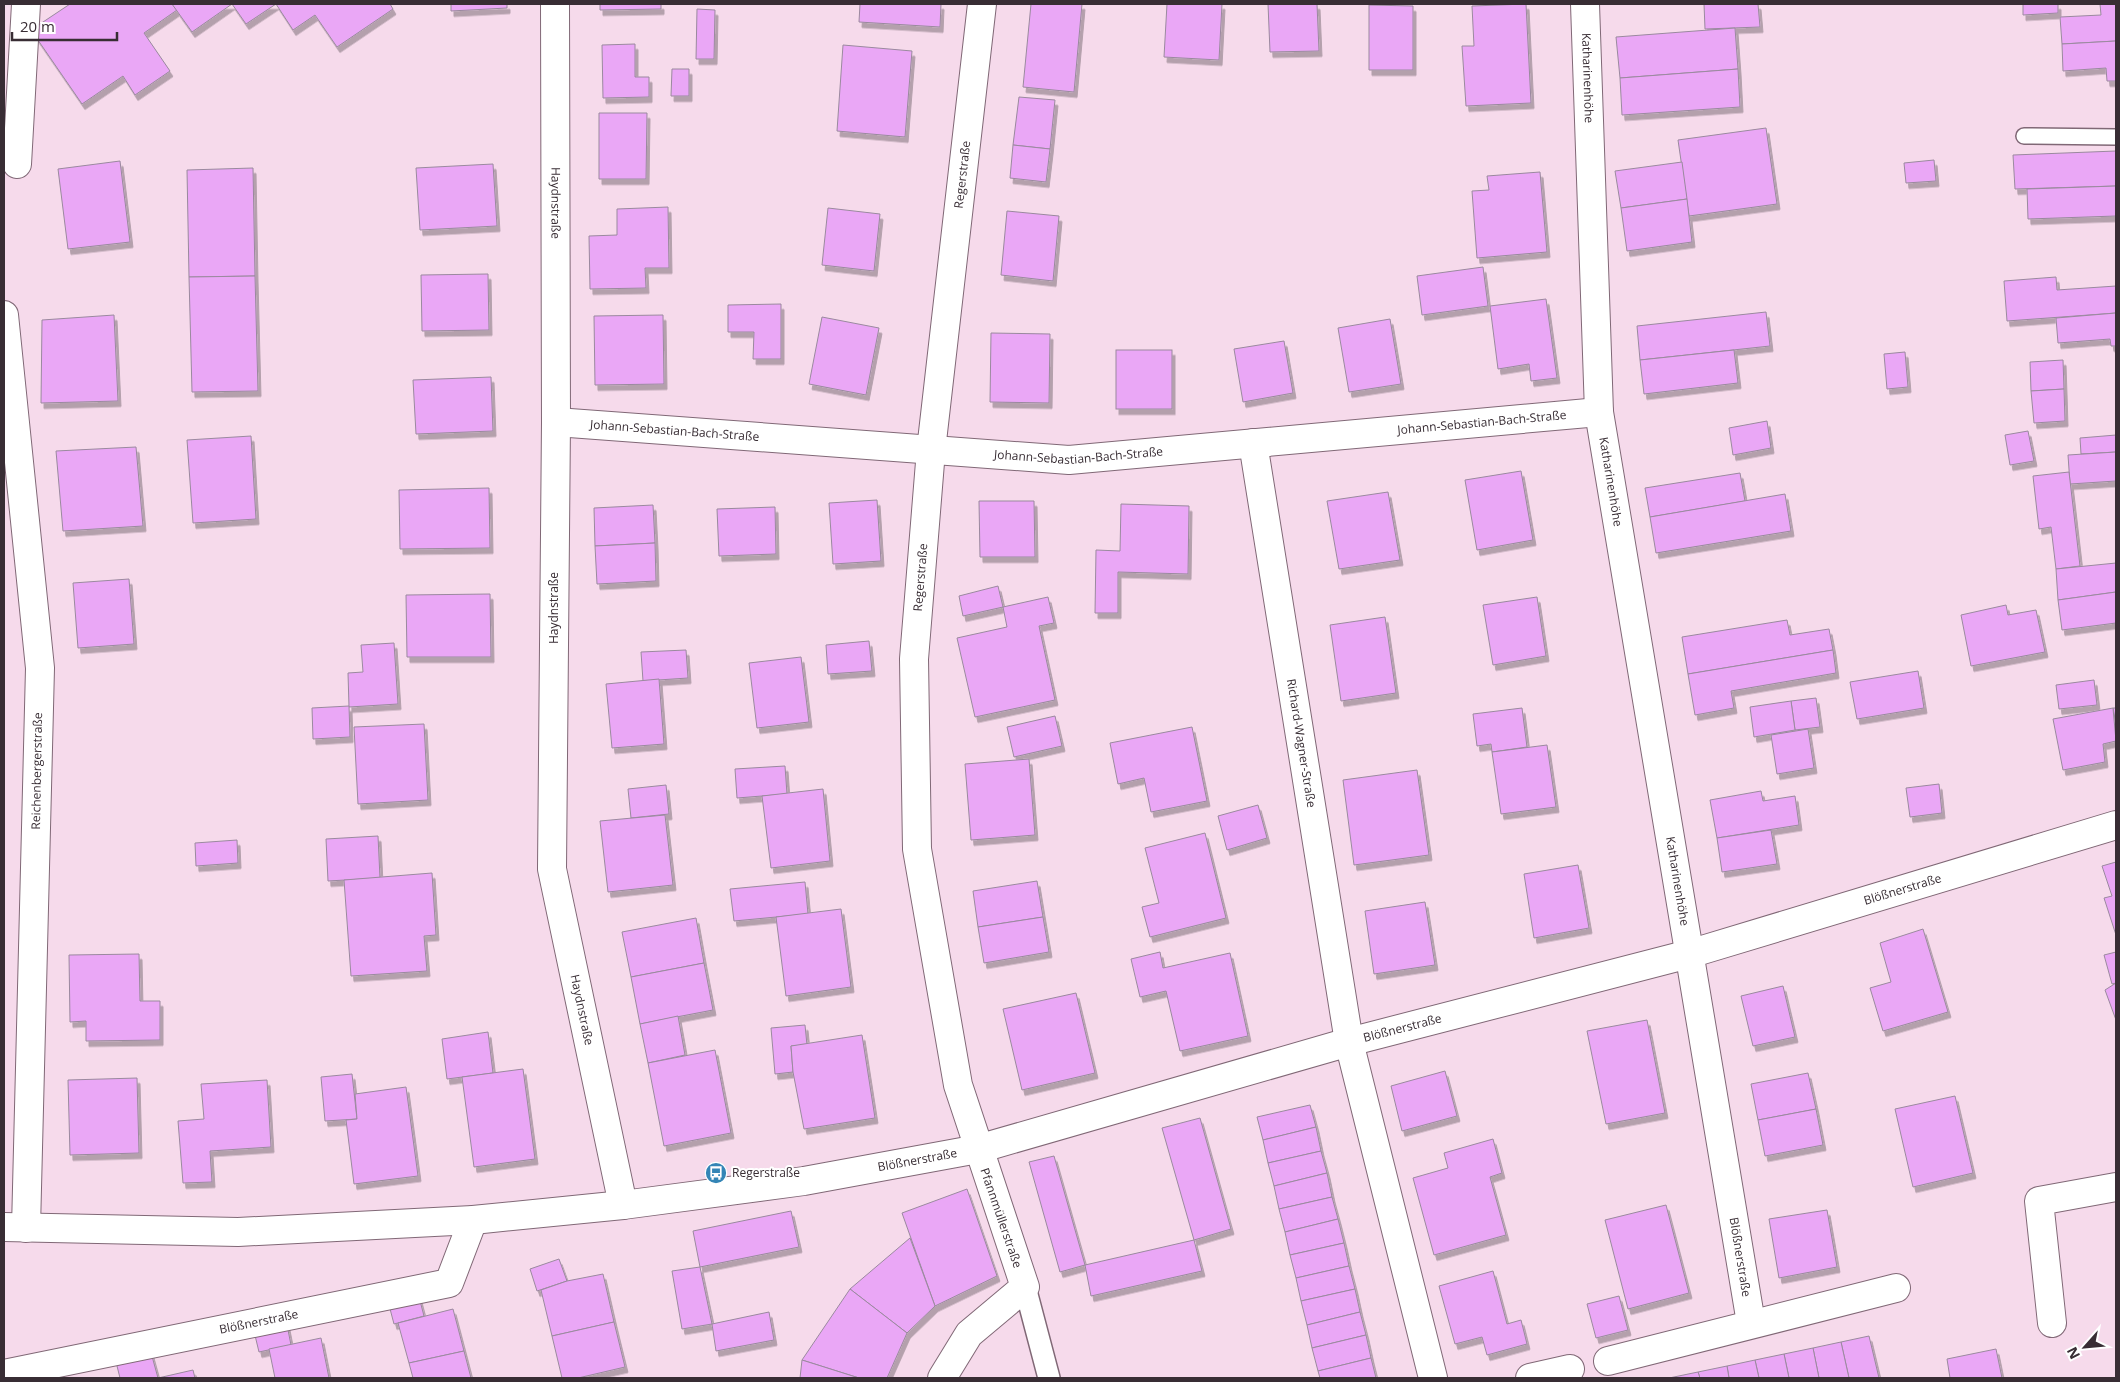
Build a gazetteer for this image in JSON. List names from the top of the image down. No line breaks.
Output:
{"streets":{"street":["Katharinenhöhe","Regerstraße","Haydnstraße","Johann-Sebastian-Bach-Straße","Richard-Wagner-Straße","Reichenbergerstraße","Blößnerstraße","Pfannmüllerstraße"]},"crossings":[["Katharinenhöhe","Johann-Sebastian-Bach-Straße"],["Katharinenhöhe","Blößnerstraße"],["Regerstraße","Johann-Sebastian-Bach-Straße"],["Regerstraße","Blößnerstraße"],["Regerstraße","Pfannmüllerstraße"],["Haydnstraße","Johann-Sebastian-Bach-Straße"],["Haydnstraße","Blößnerstraße"],["Johann-Sebastian-Bach-Straße","Richard-Wagner-Straße"],["Richard-Wagner-Straße","Blößnerstraße"],["Reichenbergerstraße","Blößnerstraße"],["Blößnerstraße","Pfannmüllerstraße"]],"places":{"bus stop":["Regerstraße"]},"scale_bar":"20 m","north":"bottom left"}
